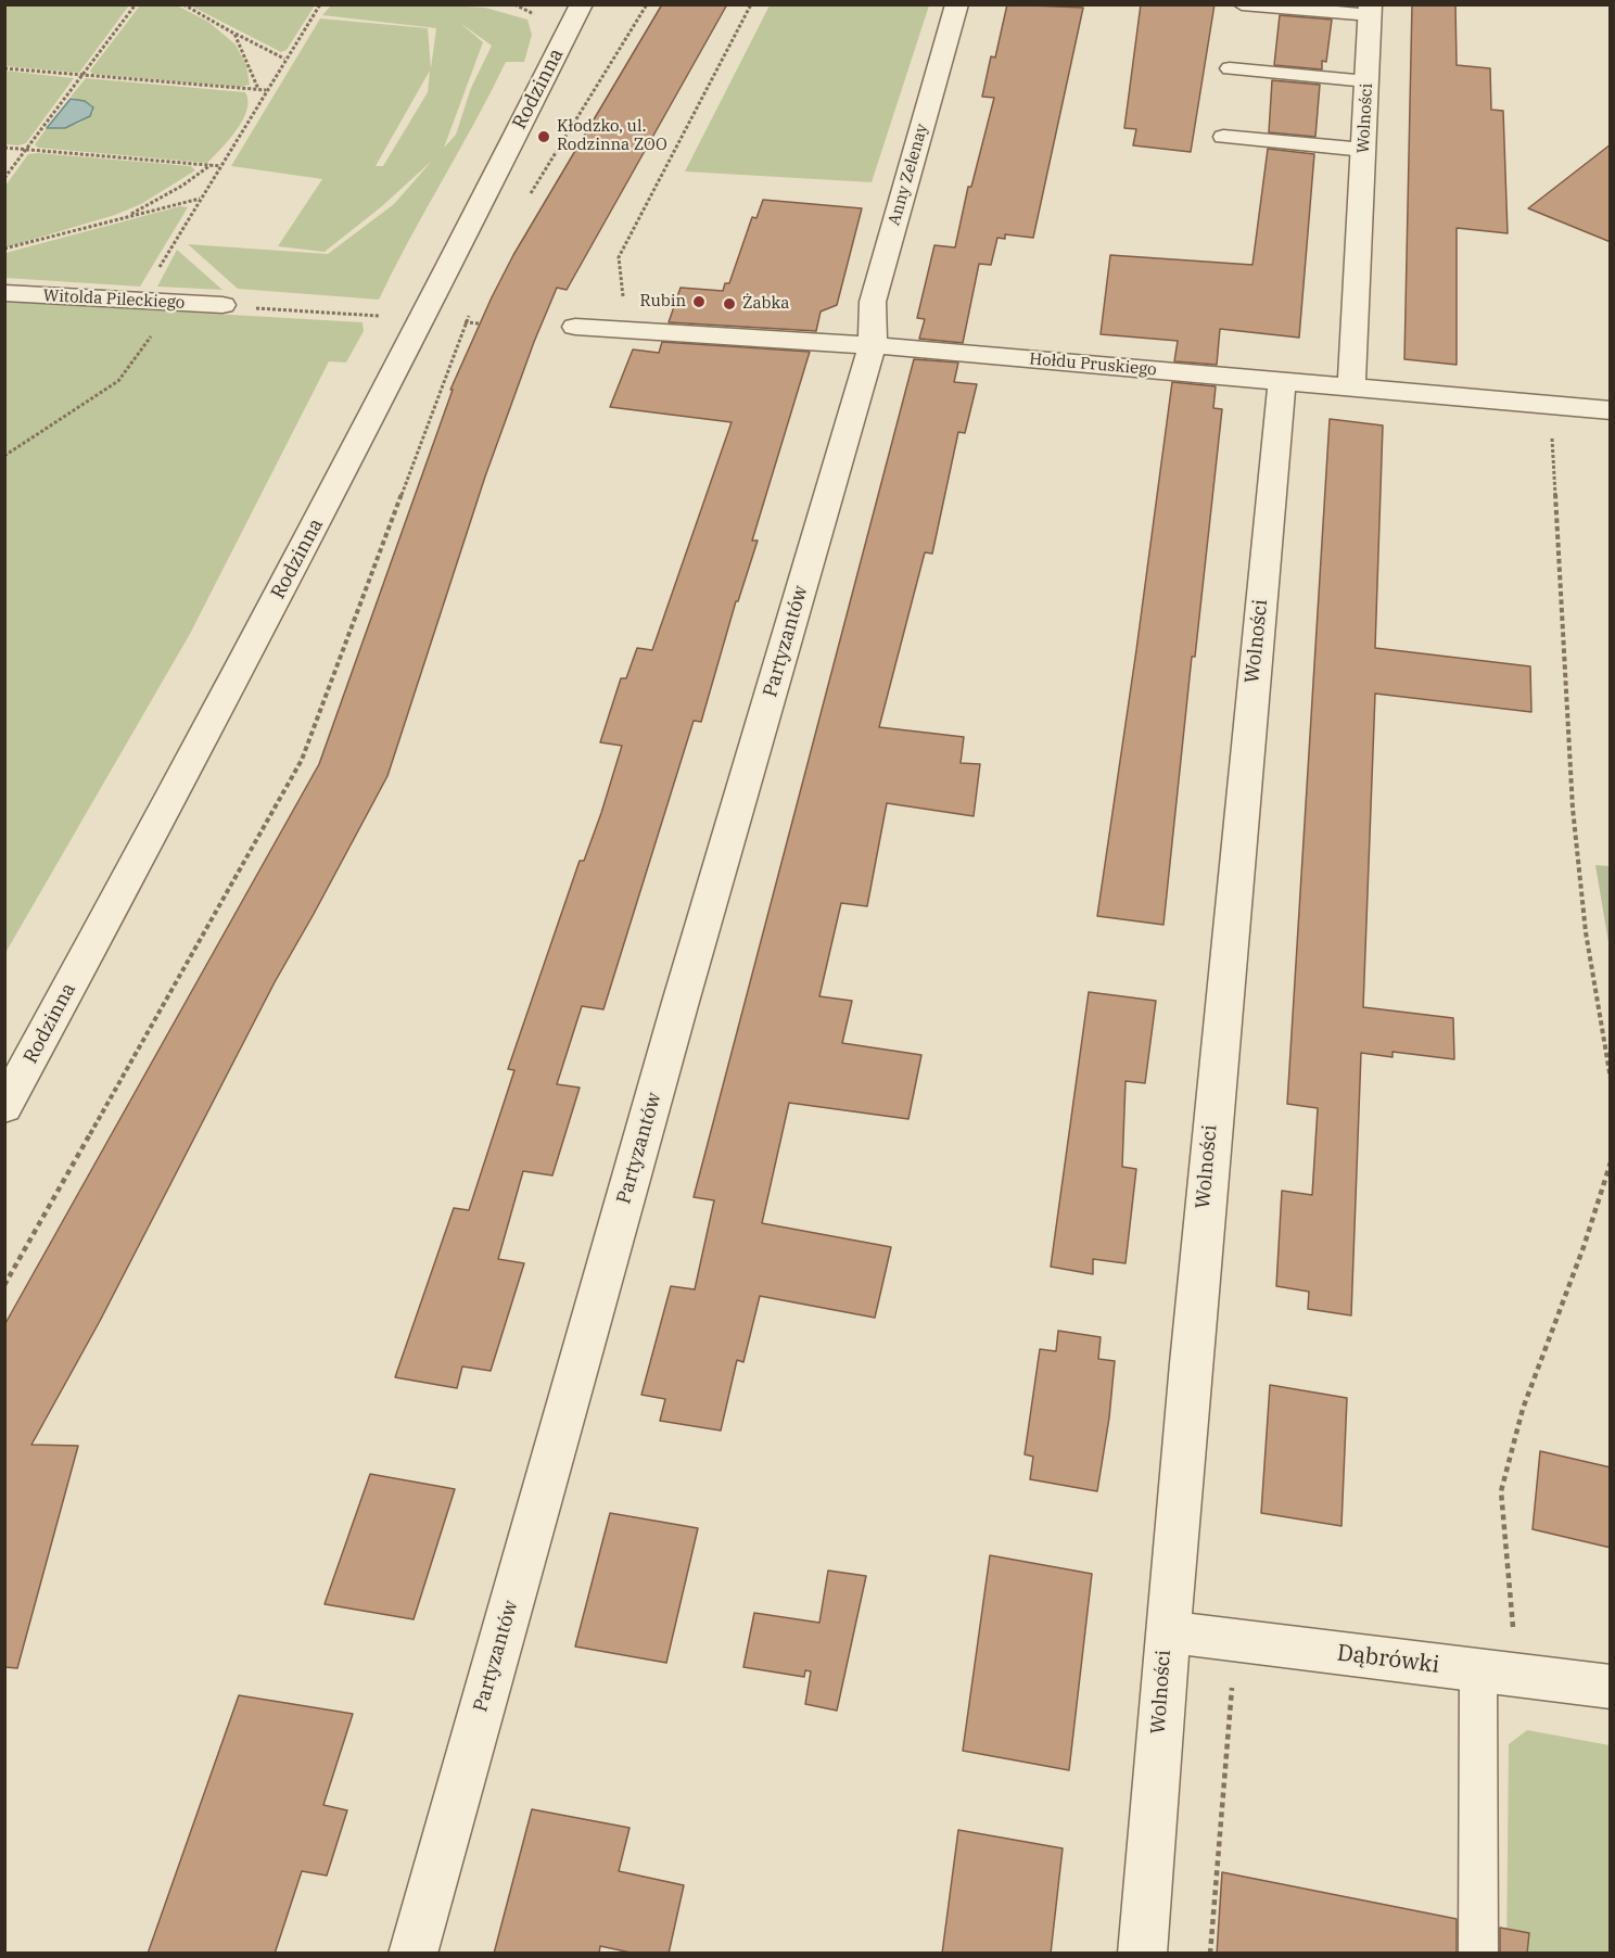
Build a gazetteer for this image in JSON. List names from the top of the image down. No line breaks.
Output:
{"streets":{"street":["Rodzinna","Wolności","Anny Zelenay","Witolda Pileckiego","Hołdu Pruskiego","Partyzantów","Dąbrówki"]},"crossings":[["Wolności","Hołdu Pruskiego"],["Wolności","Dąbrówki"],["Anny Zelenay","Hołdu Pruskiego"],["Anny Zelenay","Partyzantów"],["Hołdu Pruskiego","Partyzantów"]],"places":["Kłodzko, ul. Rodzinna ZOO","Rubin","Żabka"]}
